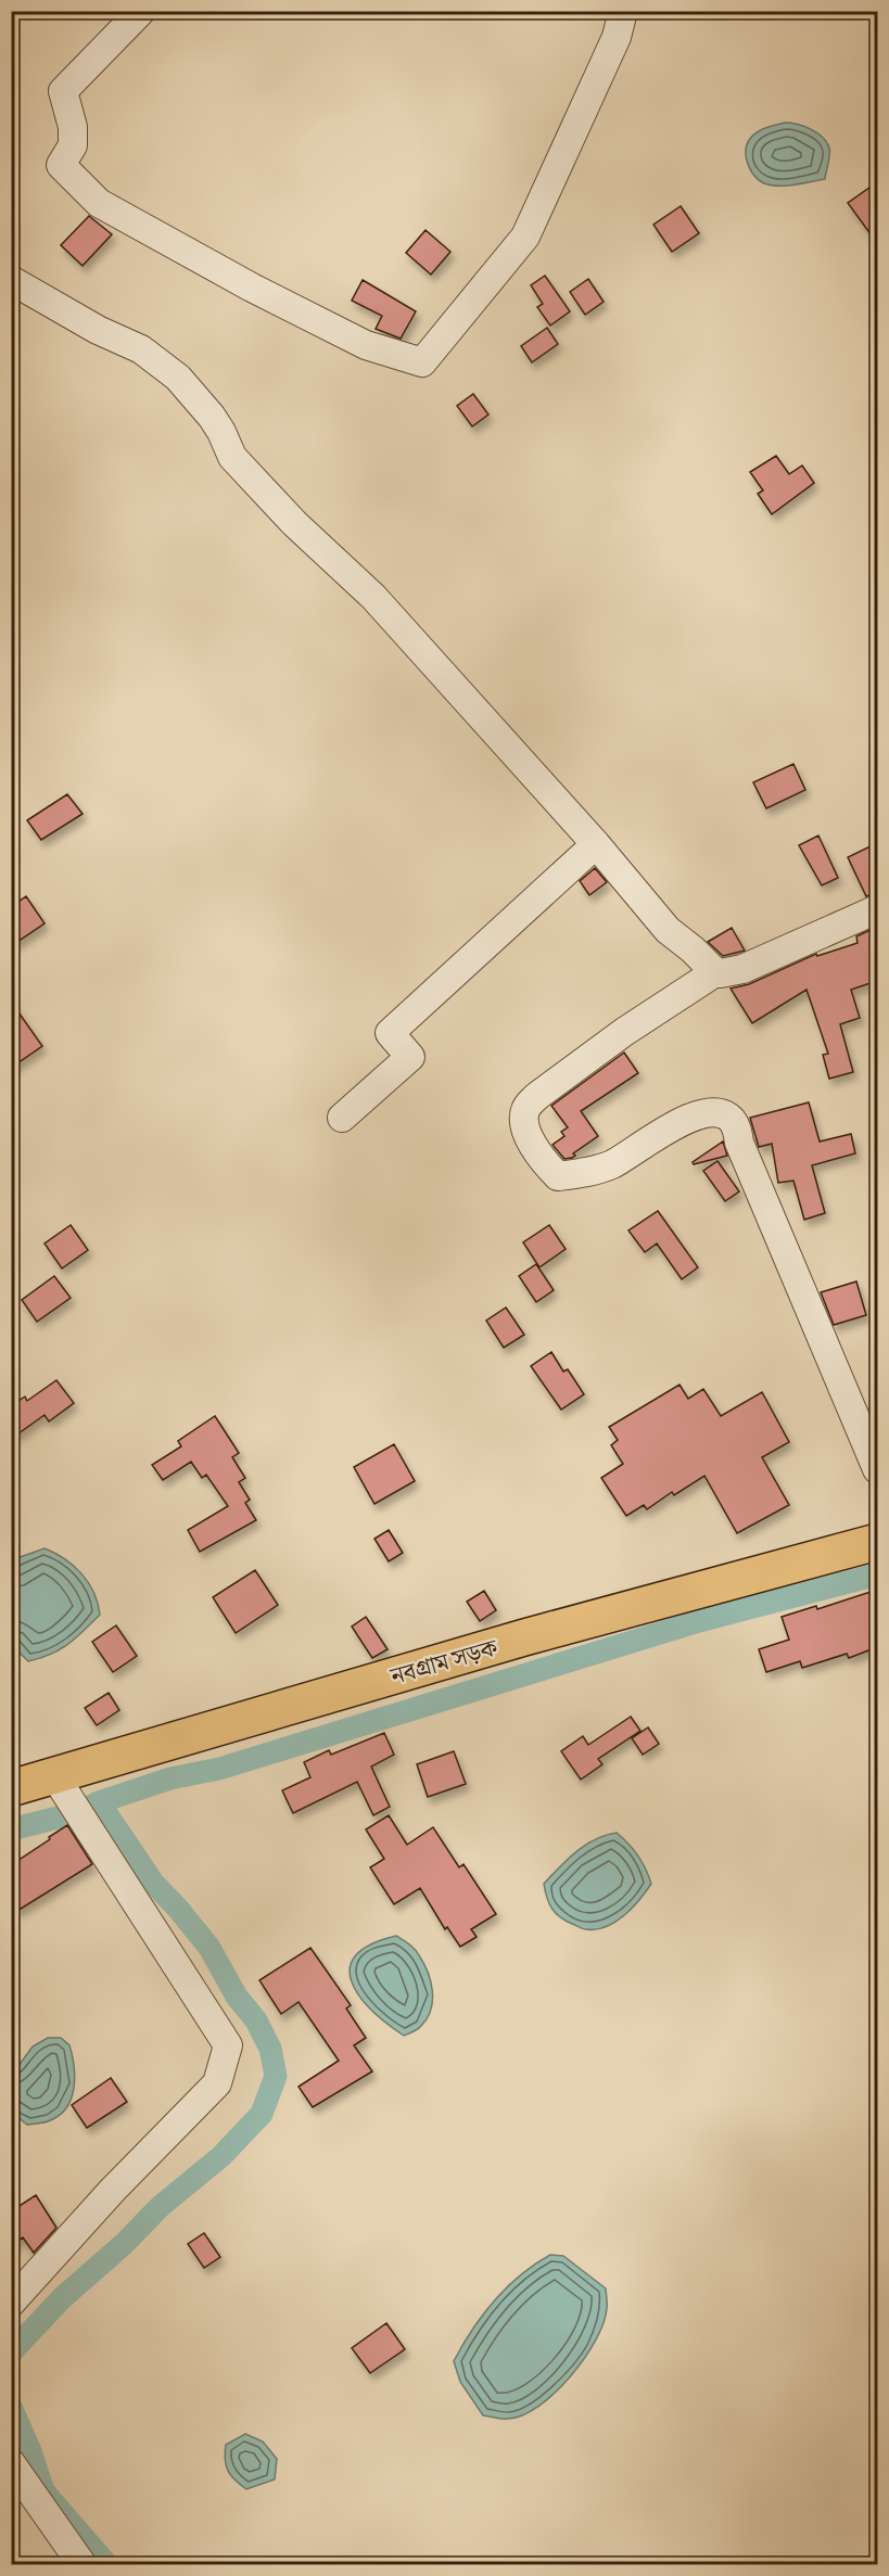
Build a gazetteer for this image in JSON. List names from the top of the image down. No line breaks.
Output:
{"streets":{"main road":["নবগ্রাম সড়ক"]}}
